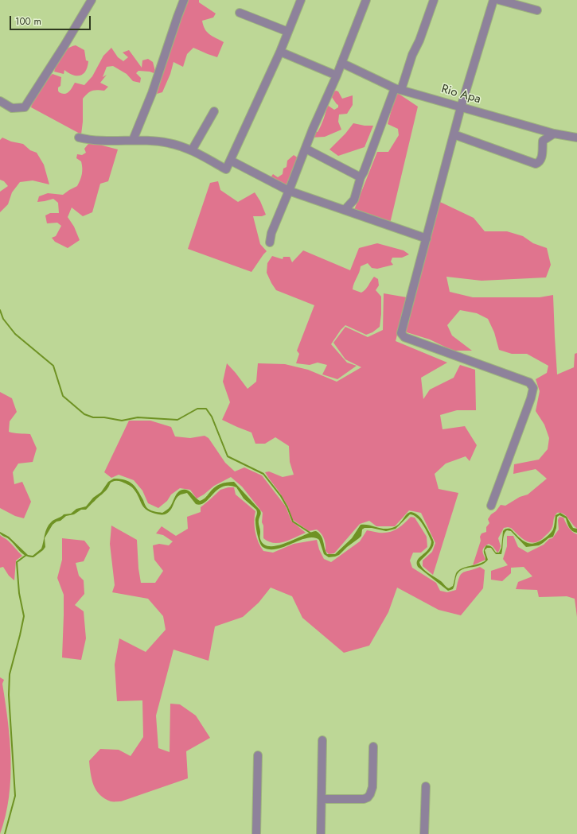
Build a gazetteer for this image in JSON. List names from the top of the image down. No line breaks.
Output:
{"streets":{"street":["Rio Apa"]},"scale_bar":"100 m"}
